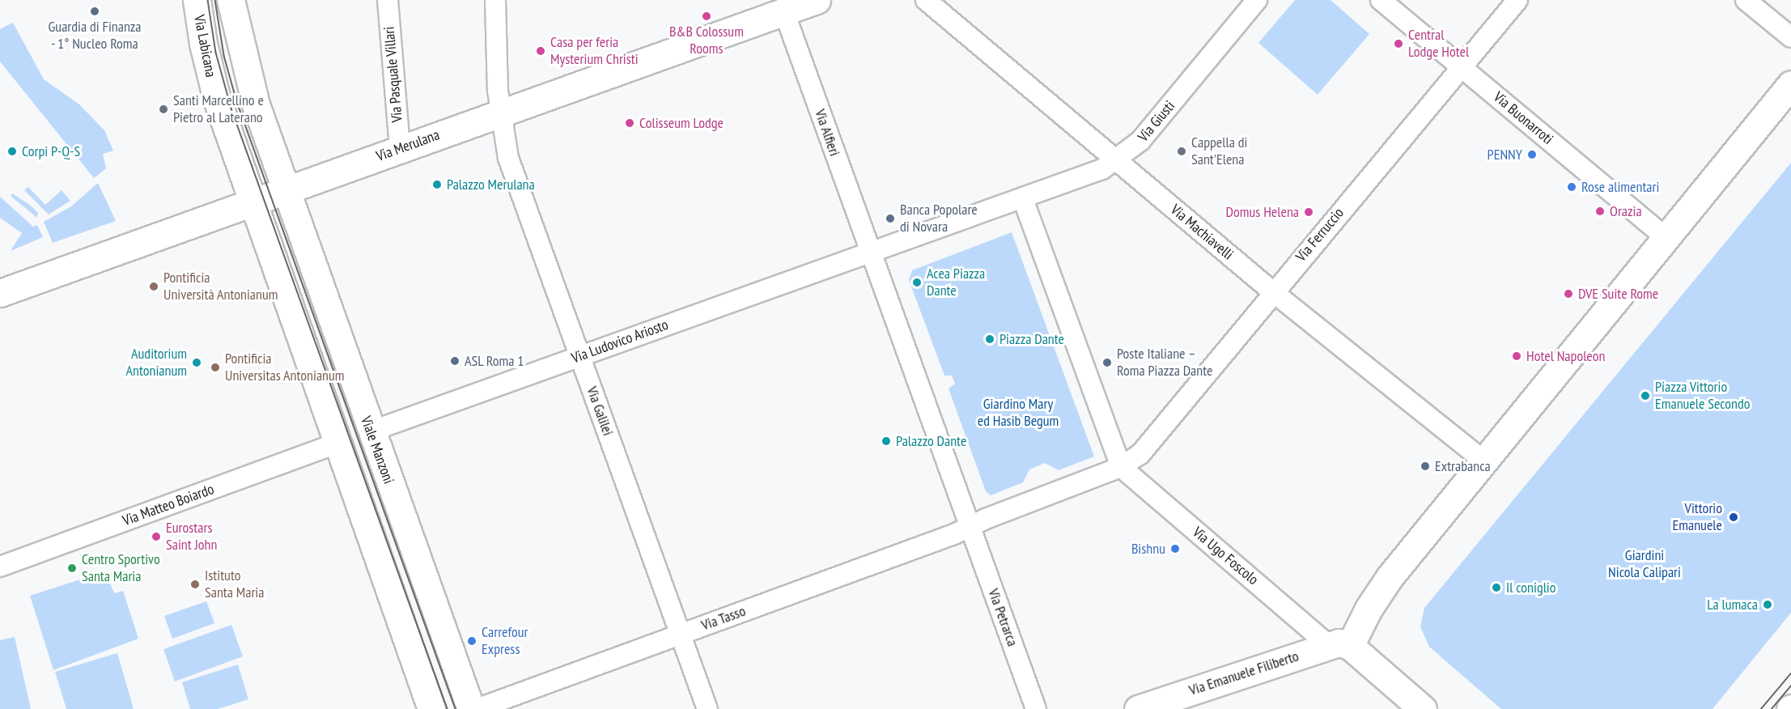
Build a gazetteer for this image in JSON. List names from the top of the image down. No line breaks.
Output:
{"streets":{"main road":["Via Labicana","Via Merulana","Viale Manzoni","Via Emanuele Filiberto"],"street":["Via Pasquale Villari","Via Buonarroti","Via Giusti","Via Alfieri","Via Machiavelli","Via Ferruccio","Via Ludovico Ariosto","Via Galilei","Via Matteo Boiardo","Via Ugo Foscolo","Via Petrarca","Via Tasso"]},"crossings":[["Via Labicana","Via Merulana"],["Via Pasquale Villari","Via Merulana"],["Via Buonarroti","Via Ferruccio"],["Via Giusti","Via Machiavelli"],["Via Alfieri","Via Merulana"],["Via Alfieri","Via Ludovico Ariosto"],["Via Merulana","Via Galilei"],["Via Merulana","Viale Manzoni"],["Via Machiavelli","Via Ferruccio"],["Via Ferruccio","Via Ugo Foscolo"],["Via Ludovico Ariosto","Via Galilei"],["Via Ludovico Ariosto","Viale Manzoni"],["Via Galilei","Via Tasso"],["Via Ugo Foscolo","Via Emanuele Filiberto"],["Via Petrarca","Via Tasso"]],"parks":["Giardino Mary ed Hasib Begum","Giardini Nicola Calipari"],"places":["Guardia di Finanza - 1° Nucleo Roma","B&B Colossum Rooms","Central Lodge Hotel","Casa per feria Mysterium Christi","Santi Marcellino e Pietro al Laterano","Colisseum Lodge","Corpi P-Q-S","Cappella di Sant'Elena","PENNY","Palazzo Merulana","Rose alimentari","Orazia","Domus Helena","Banca Popolare di Novara","Acea Piazza Dante","Pontificia Università Antonianum","DVE Suite Rome","Piazza Dante","Hotel Napoleon","ASL Roma 1","Auditorium Antonianum","Poste Italiane – Roma Piazza Dante","Pontificia Universitas Antonianum","Piazza Vittorio Emanuele Secondo","Palazzo Dante","Extrabanca","Vittorio Emanuele","Eurostars Saint John","Bishnu","Centro Sportivo Santa Maria","Istituto Santa Maria","Il coniglio","La lumaca","Carrefour Express"]}
